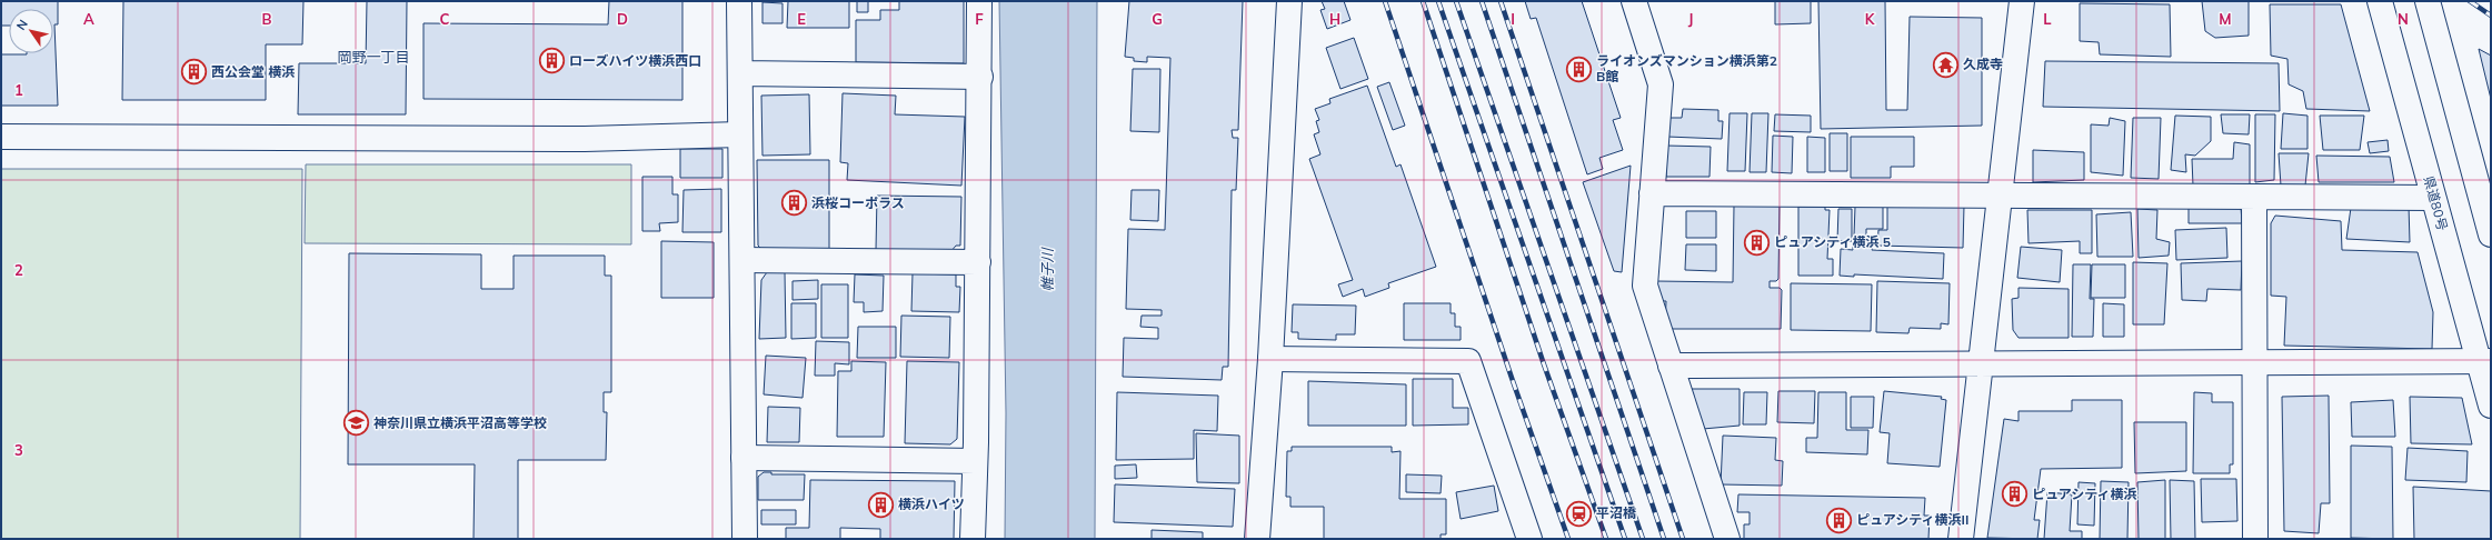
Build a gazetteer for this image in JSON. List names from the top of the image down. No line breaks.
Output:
{"streets":{"street":["県道80号"]},"districts":["岡野一丁目"],"water":["帷子川"],"places":{"building":["ローズハイツ横浜西口","ライオンズマンション横浜第2 B館","西公会堂 横浜","浜桜コーポラス","ピュアシティ横浜 5","ピュアシティ横浜","横浜ハイツ","ピュアシティ横浜II"],"temple":["久成寺"],"school or university":["神奈川県立横浜平沼高等学校"],"station":["平沼橋"]},"north":"top left","grid":{"columns":["A","B","C","D","E","F","G","H","I","J","K","L","M","N"],"rows":["1","2","3"]}}
